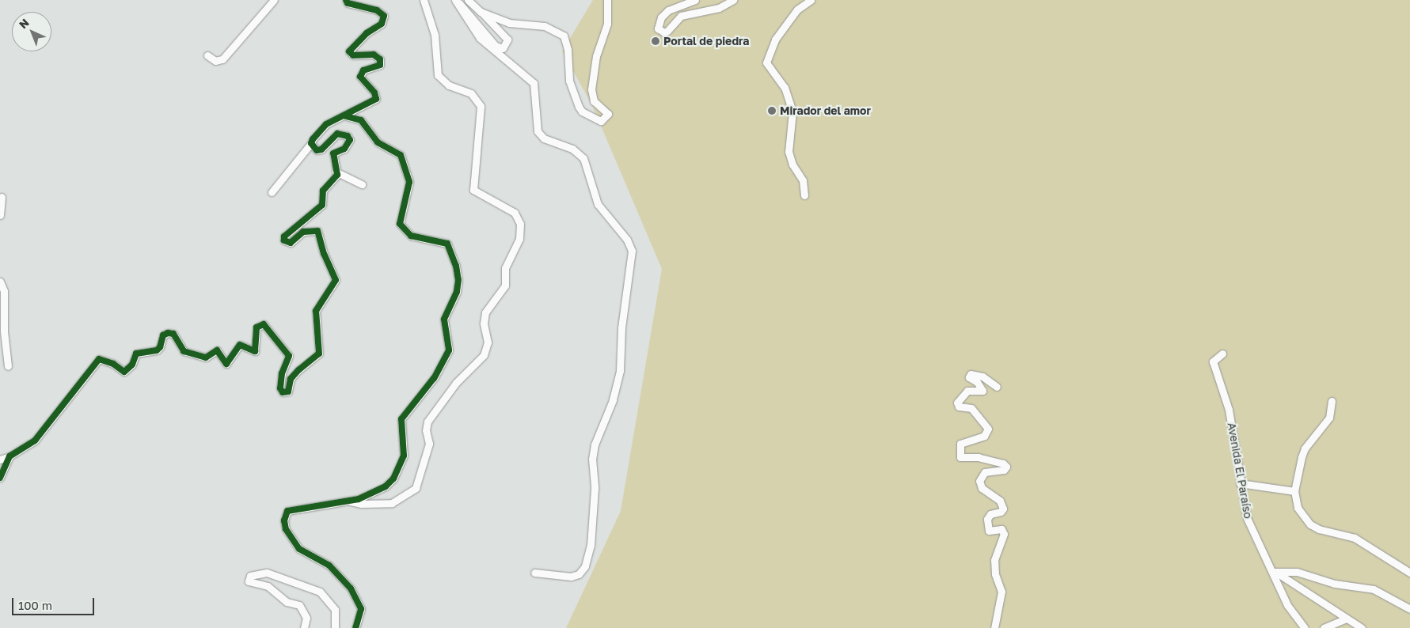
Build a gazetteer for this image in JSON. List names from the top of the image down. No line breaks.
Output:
{"streets":{"street":["Avenida El Paraíso"]},"places":["Portal de piedra","Mirador del amor"],"scale_bar":"100 m","north":"top left"}
